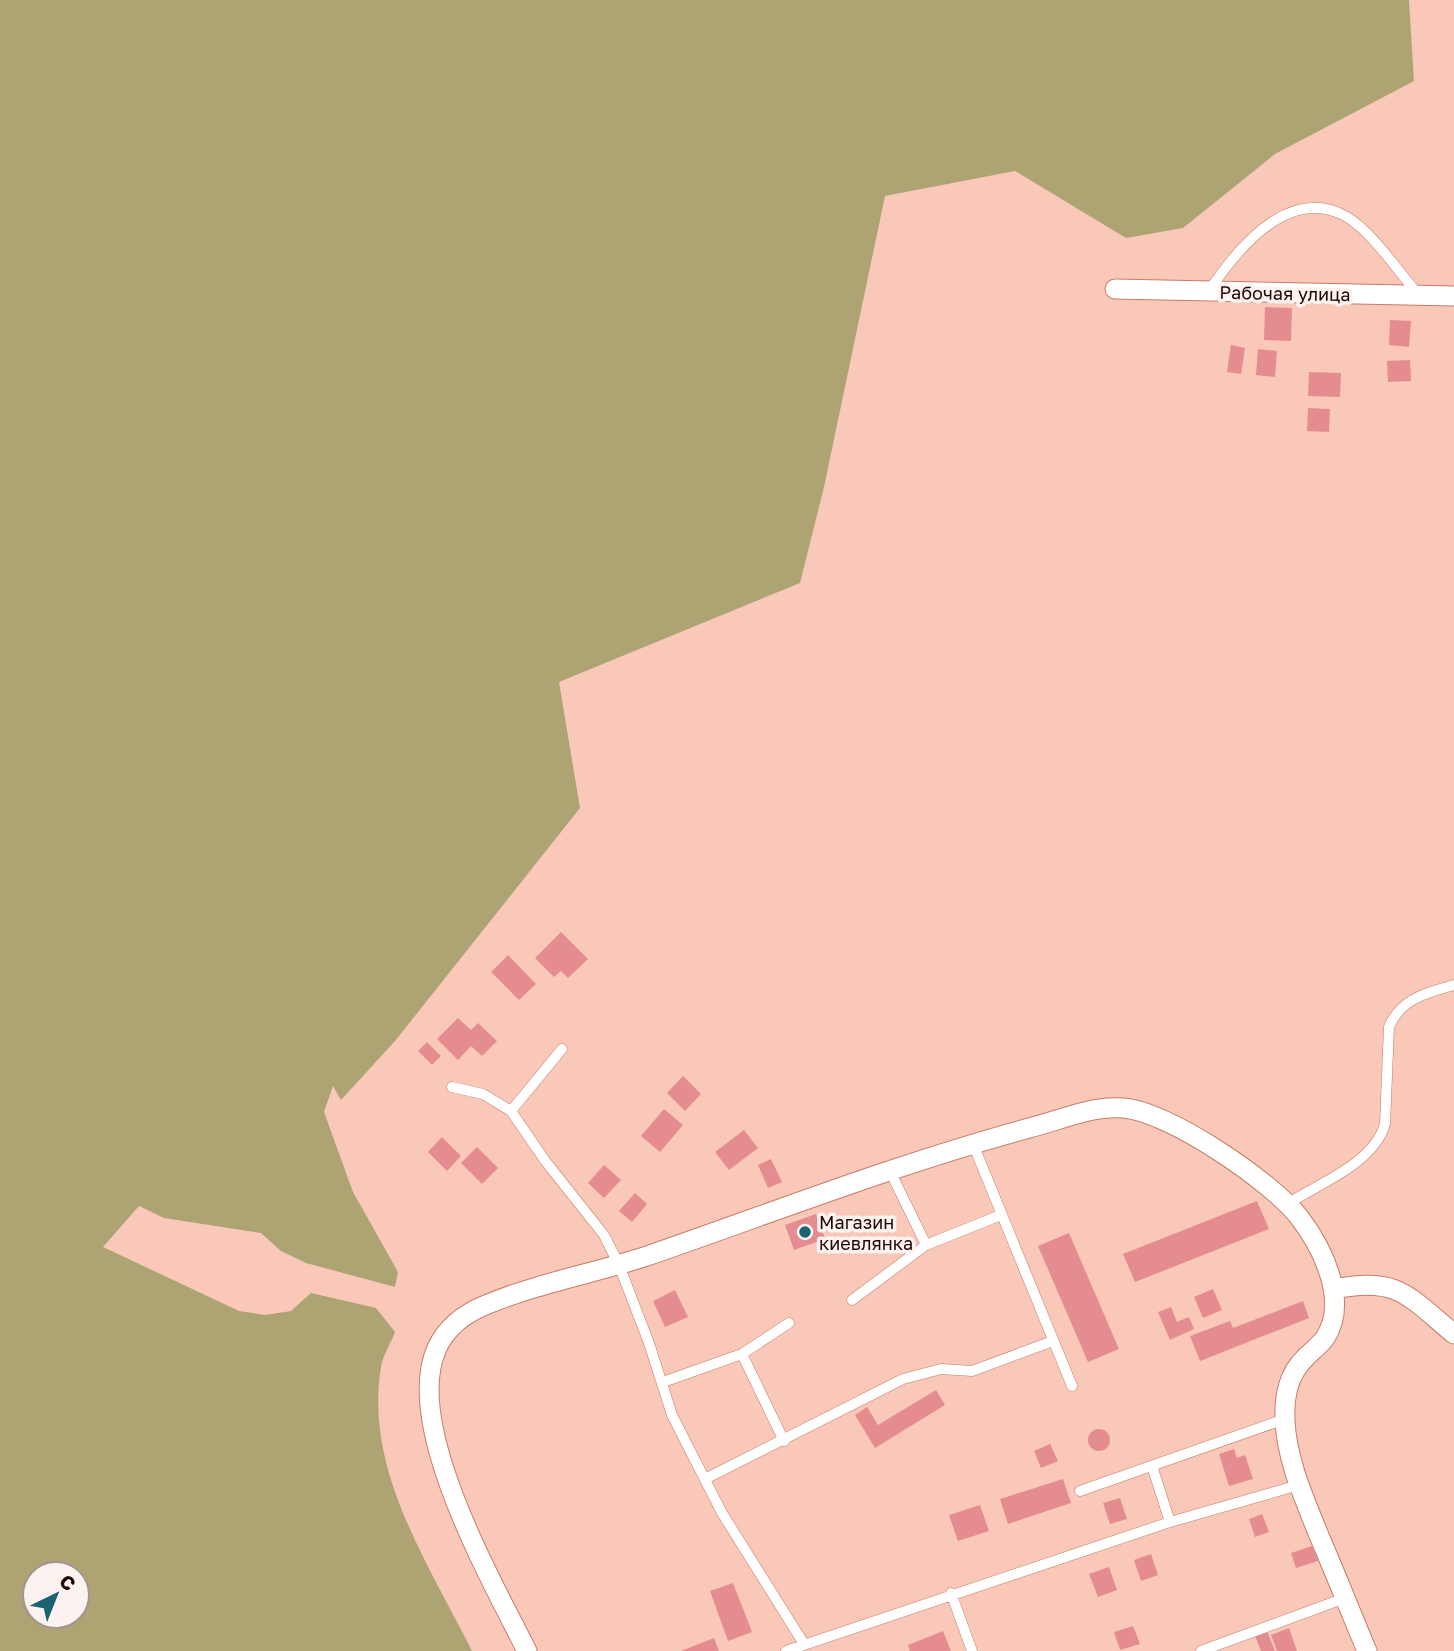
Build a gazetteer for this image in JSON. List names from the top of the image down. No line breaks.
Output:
{"streets":{"street":["Рабочая улица"]},"places":["Магазин киевлянка"],"north":"top right"}
